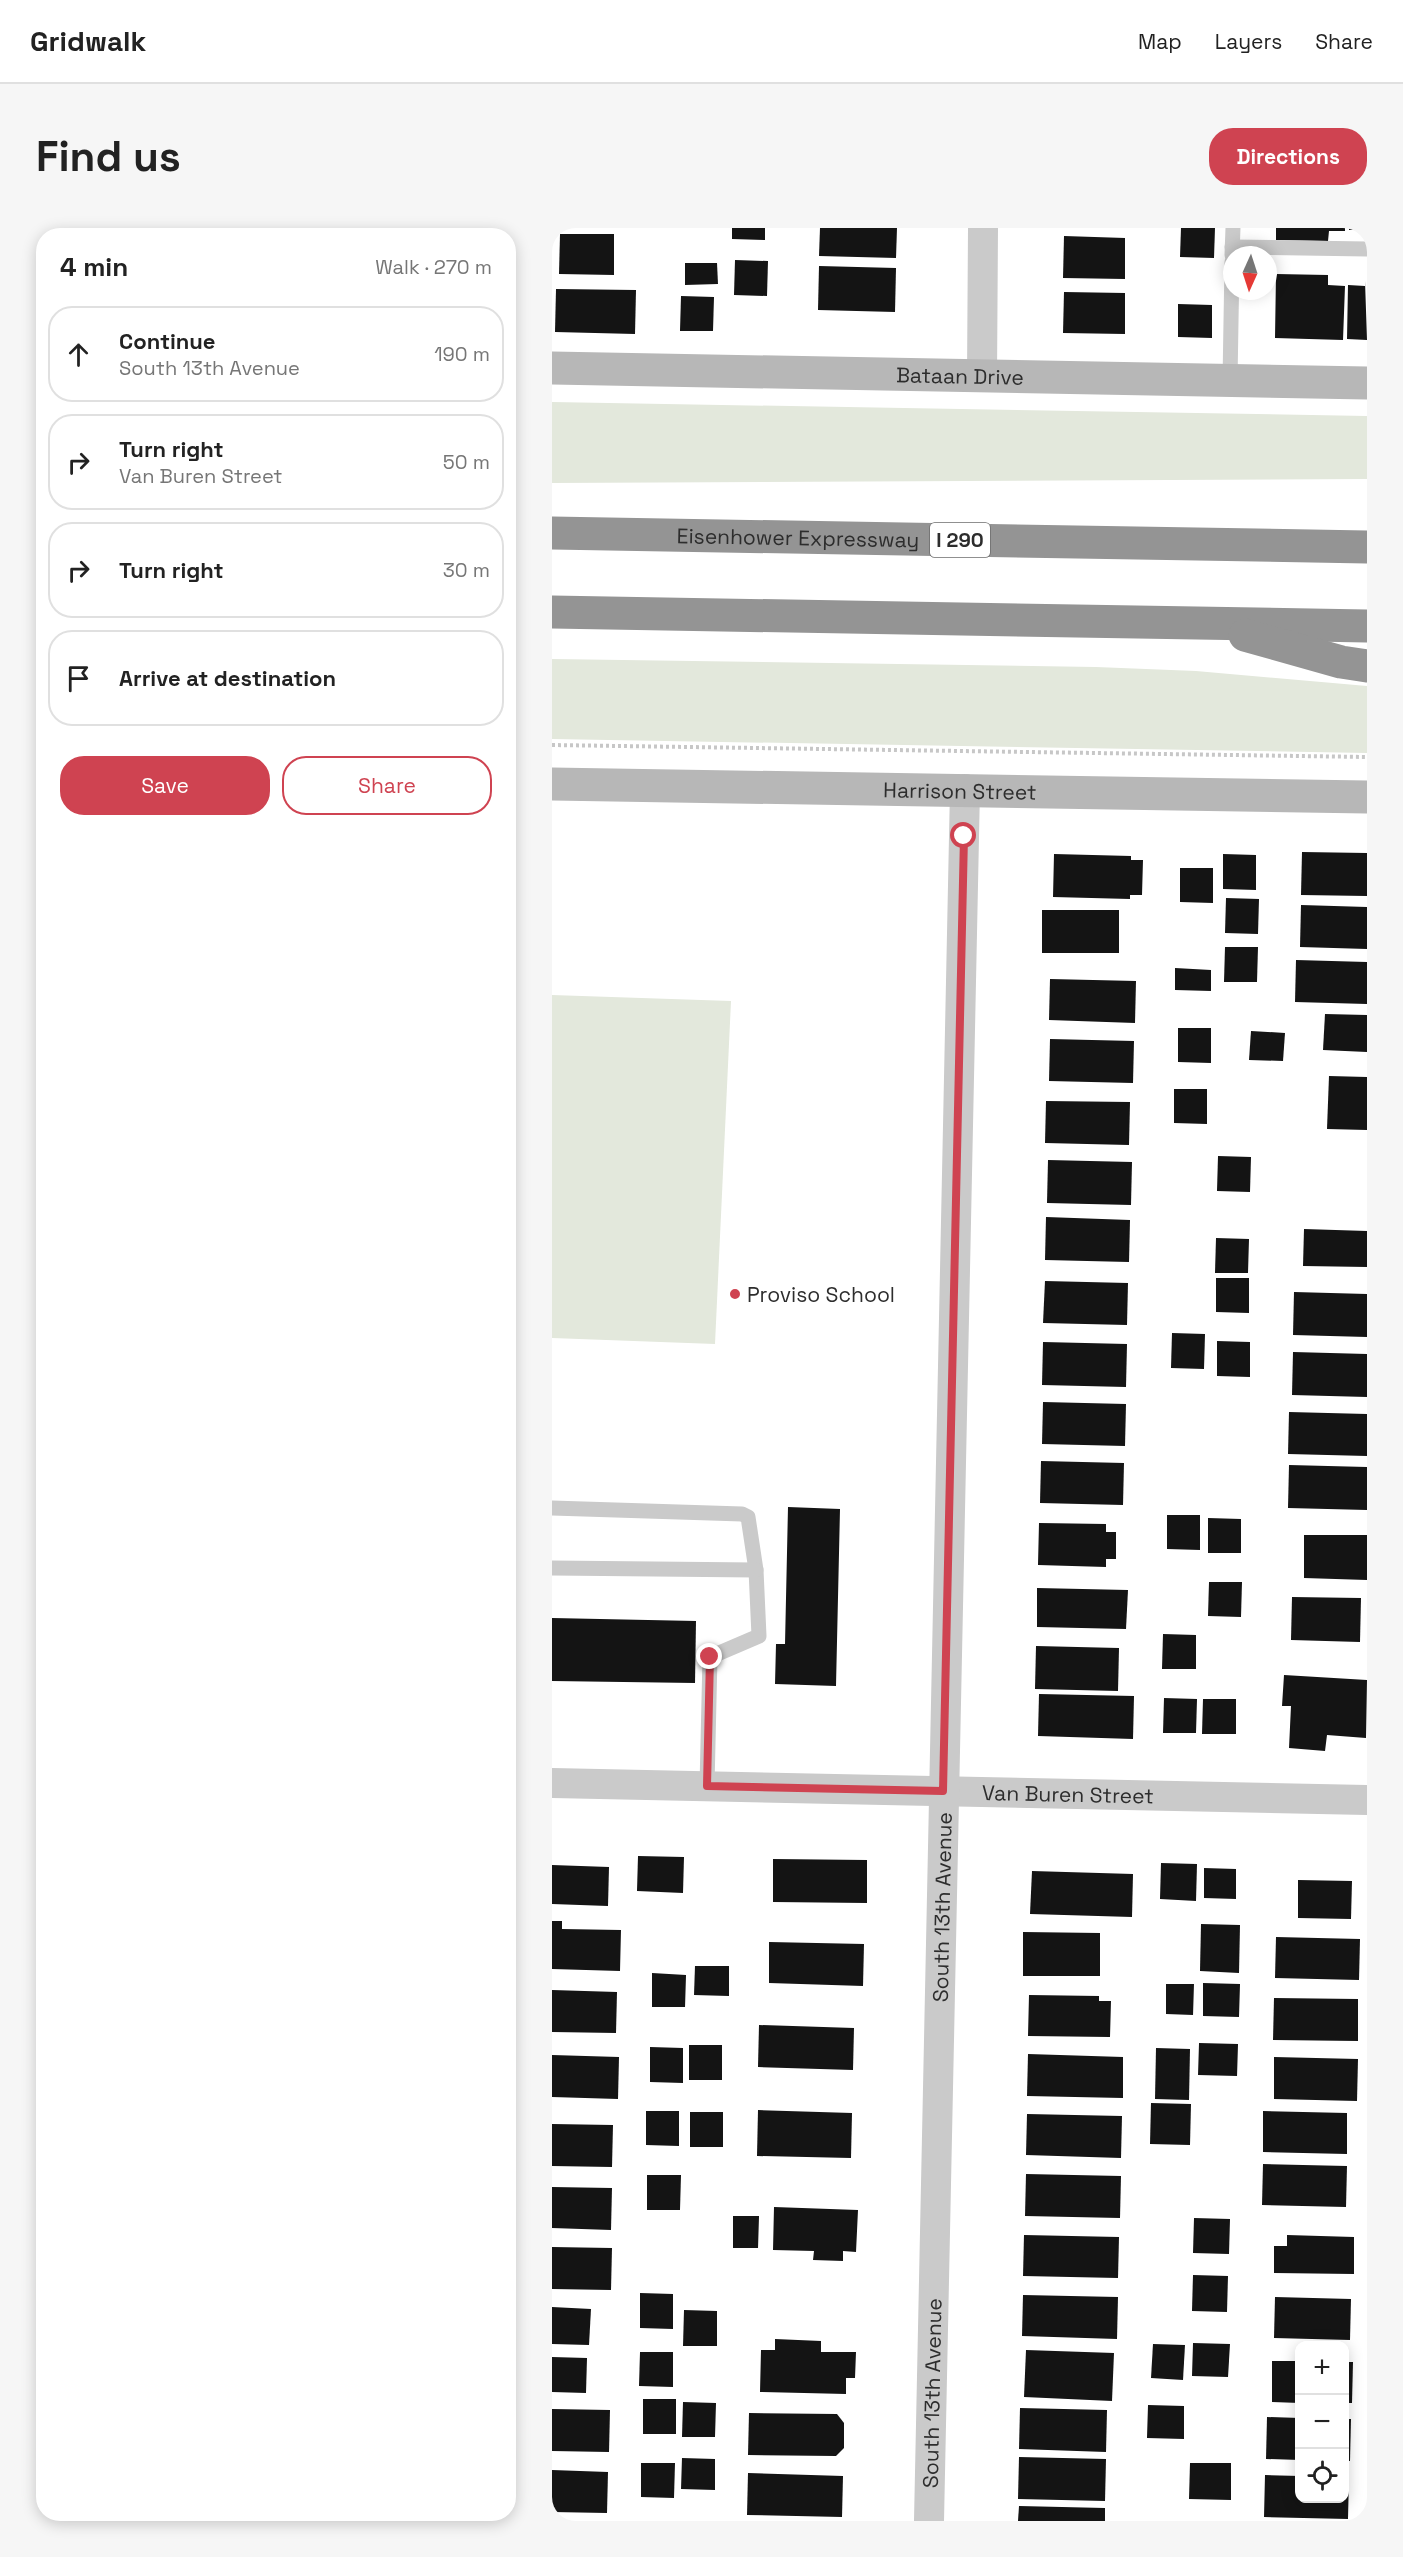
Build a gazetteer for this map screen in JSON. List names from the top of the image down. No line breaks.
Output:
{"streets":{"highway":["Eisenhower Expressway","I 290"],"street":["Bataan Drive","Harrison Street","Van Buren Street","South 13th Avenue"]},"crossings":[["Harrison Street","South 13th Avenue"],["Van Buren Street","South 13th Avenue"]],"places":["Proviso School"],"north":"bottom","page":{"header":"Gridwalk","nav":["Map","Layers","Share"],"buttons":["Directions",["Save","Share"]],"title":"Find us","heading":["4 min","Walk · 270 m"],"list":[["Continue","South 13th Avenue","190 m"],["Turn right","Van Buren Street","50 m"],["Turn right","30 m"],"Arrive at destination"],"map_buttons":["+","−"]}}
